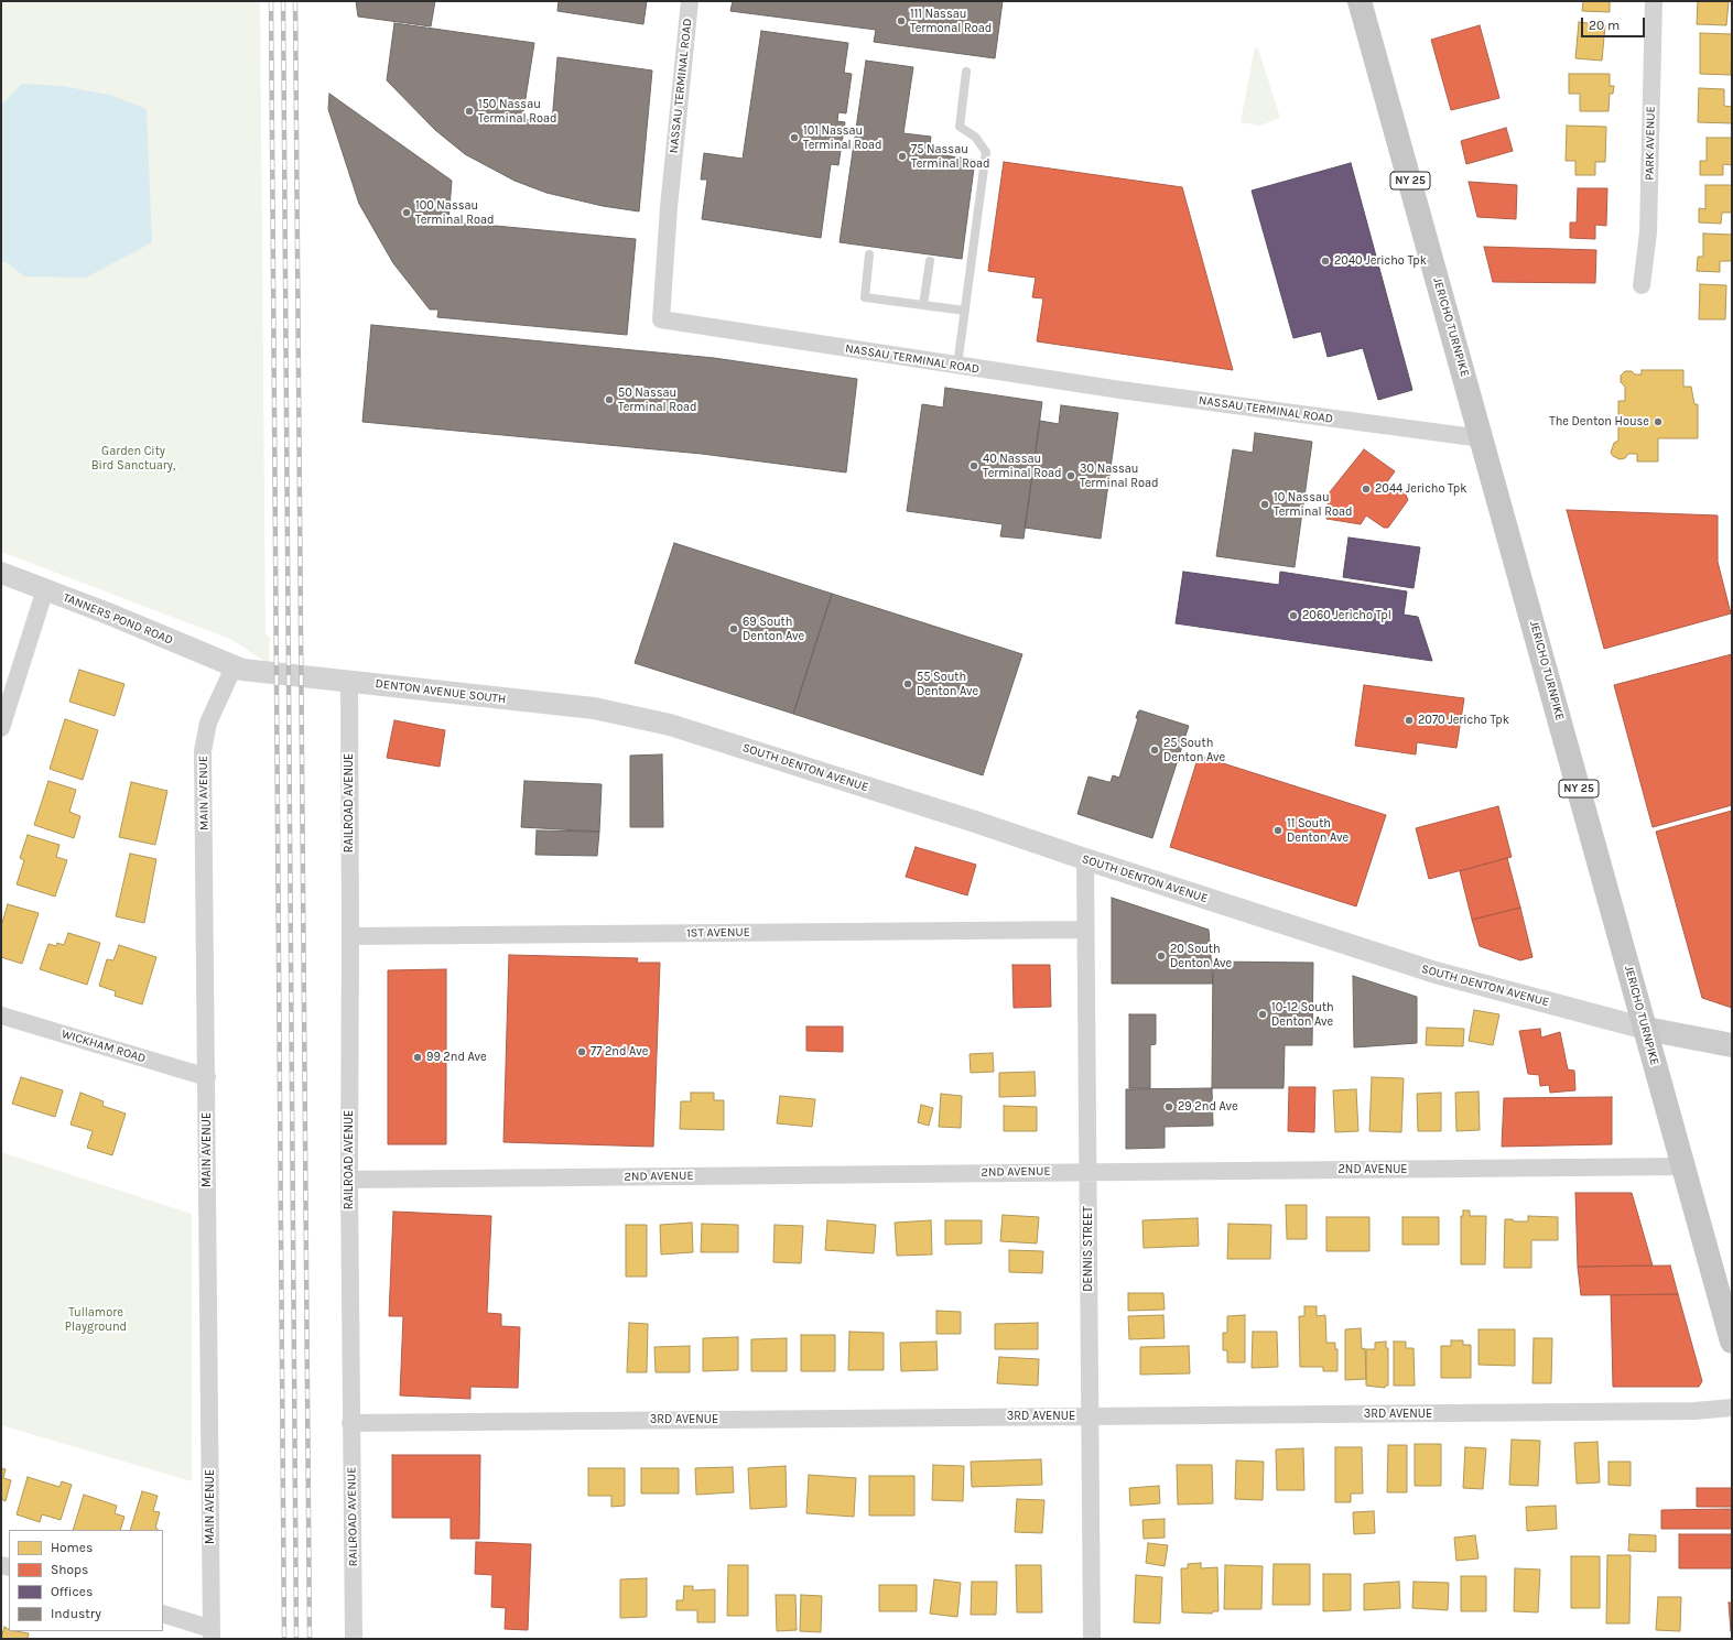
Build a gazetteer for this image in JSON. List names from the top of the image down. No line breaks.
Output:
{"streets":{"main road":["NY 25","JERICHO TURNPIKE"],"street":["NASSAU TERMINAL ROAD","PARK AVENUE","TANNERS POND ROAD","DENTON AVENUE SOUTH","SOUTH DENTON AVENUE","MAIN AVENUE","RAILROAD AVENUE","1ST AVENUE","WICKHAM ROAD","2ND AVENUE","DENNIS STREET","3RD AVENUE"]},"crossings":[["NASSAU TERMINAL ROAD","JERICHO TURNPIKE"],["JERICHO TURNPIKE","SOUTH DENTON AVENUE"],["JERICHO TURNPIKE","2ND AVENUE"],["TANNERS POND ROAD","DENTON AVENUE SOUTH"],["TANNERS POND ROAD","MAIN AVENUE"],["DENTON AVENUE SOUTH","SOUTH DENTON AVENUE"],["DENTON AVENUE SOUTH","MAIN AVENUE"],["DENTON AVENUE SOUTH","RAILROAD AVENUE"],["SOUTH DENTON AVENUE","DENNIS STREET"],["MAIN AVENUE","WICKHAM ROAD"],["RAILROAD AVENUE","1ST AVENUE"],["RAILROAD AVENUE","2ND AVENUE"],["RAILROAD AVENUE","3RD AVENUE"],["1ST AVENUE","DENNIS STREET"],["2ND AVENUE","DENNIS STREET"],["DENNIS STREET","3RD AVENUE"]],"parks":["Garden City Bird Sanctuary,","Tullamore Playground"],"places":["111 Nassau Termonal Road","150 Nassau Terminal Road","101 Nassau Terminal Road","75 Nassau Terminal Road","100 Nassau Terminal Road","2040 Jericho Tpk","50 Nassau Terminal Road","The Denton House","40 Nassau Terminal Road","30 Nassau Terminal Road","2044 Jericho Tpk","10 Nassau Terminal Road","2060 Jericho Tpl","69 South Denton Ave","55 South Denton Ave","2070 Jericho Tpk","25 South Denton Ave","11 South Denton Ave","20 South Denton Ave","10-12 South Denton Ave","77 2nd Ave","99 2nd Ave","29 2nd Ave"],"legend":["Homes","Shops","Offices","Industry"],"scale_bar":"20 m"}
